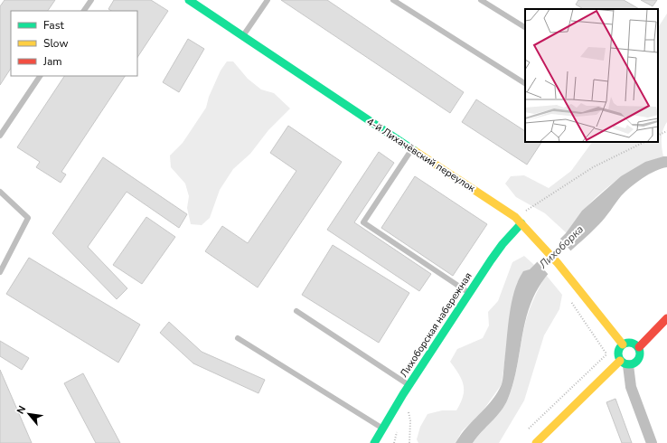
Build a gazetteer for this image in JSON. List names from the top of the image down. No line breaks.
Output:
{"streets":{"street":["4-й Лихачёвский переулок","Лихоборская набережная"]},"crossings":[["4-й Лихачёвский переулок","Лихоборская набережная"]],"water":["Лихоборка"],"legend":["Fast","Slow","Jam"],"north":"top left"}
